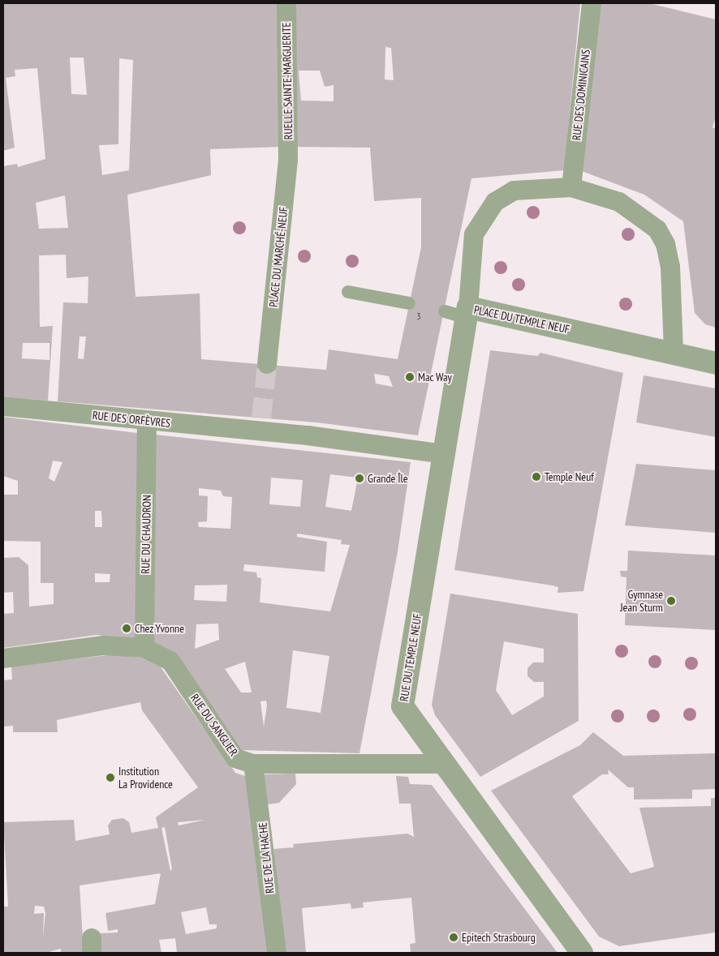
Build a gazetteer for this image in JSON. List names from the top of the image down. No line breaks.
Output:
{"streets":{"street":["RUELLE SAINTE-MARGUERITE","RUE DES DOMINICAINS","PLACE DU MARCHÉ-NEUF","PLACE DU TEMPLE NEUF","RUE DES ORFÈVRES","RUE DU CHAUDRON","RUE DU TEMPLE NEUF","RUE DU SANGLIER","RUE DE LA HACHE"]},"crossings":[["RUELLE SAINTE-MARGUERITE","PLACE DU MARCHÉ-NEUF"],["RUE DES DOMINICAINS","PLACE DU TEMPLE NEUF"],["PLACE DU TEMPLE NEUF","RUE DU TEMPLE NEUF"],["RUE DES ORFÈVRES","RUE DU CHAUDRON"],["RUE DES ORFÈVRES","RUE DU TEMPLE NEUF"],["RUE DU CHAUDRON","RUE DU SANGLIER"],["RUE DU TEMPLE NEUF","RUE DU SANGLIER"],["RUE DU SANGLIER","RUE DE LA HACHE"]],"places":["Mac Way","Temple Neuf","Grande Île","Gymnase Jean Sturm","Chez Yvonne","Institution La Providence","Epitech Strasbourg"],"house_numbers":["3"]}
